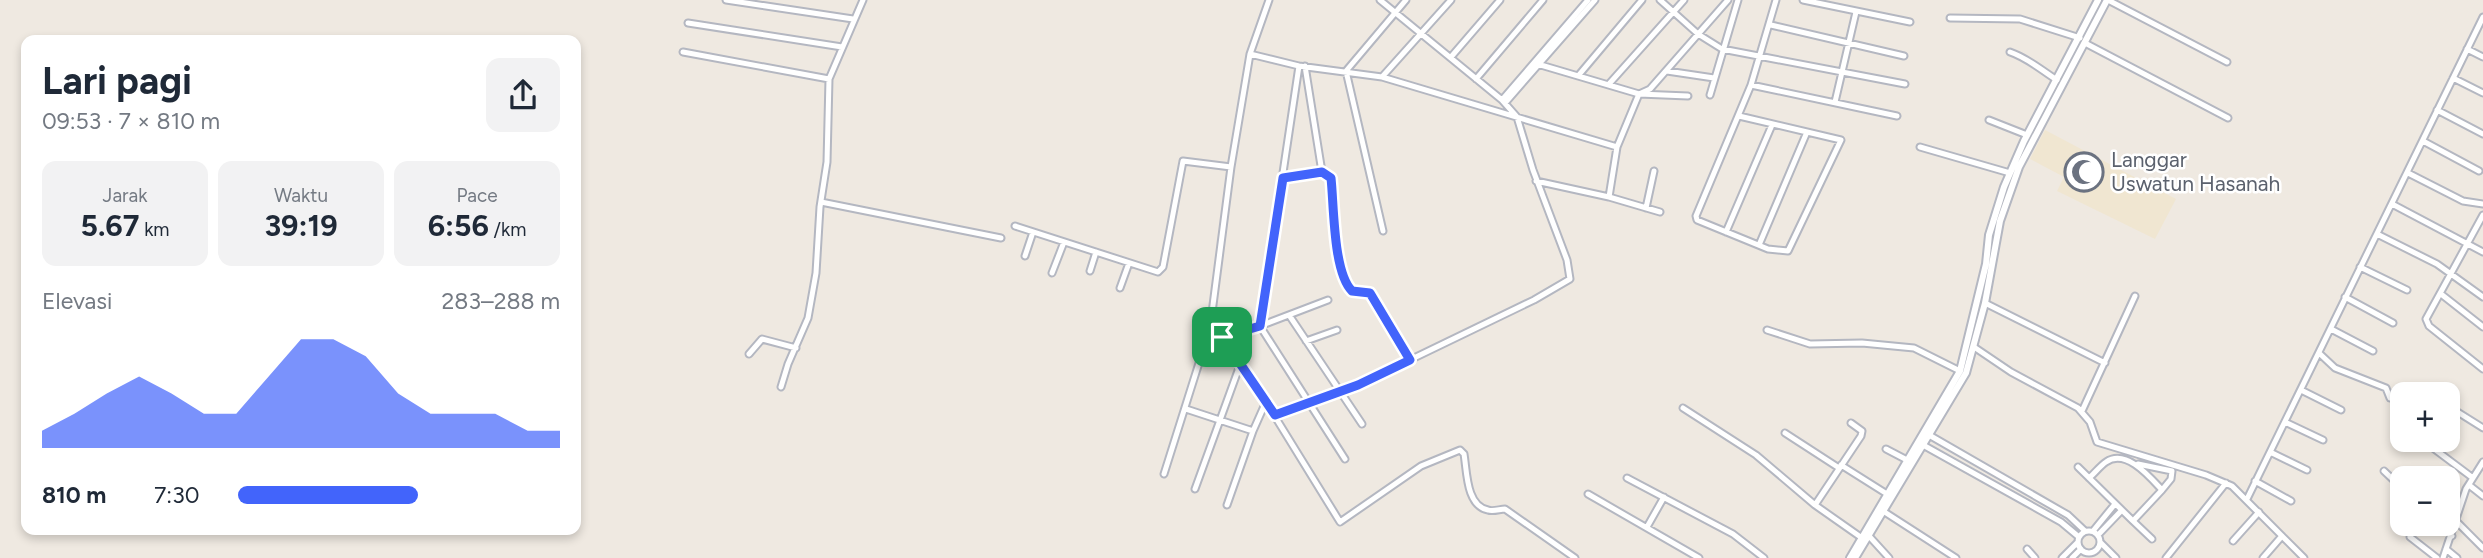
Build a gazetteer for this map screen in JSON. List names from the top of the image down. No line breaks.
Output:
{"places":{"mosque":["Langgar Uswatun Hasanah"]},"page":{"heading":["Lari pagi","09:53 · 7 × 810 m"],"stats":[["Jarak","5.67 km"],["Waktu","39:19"],["Pace","6:56 /km"]],"chart":["Elevasi","283–288 m"],"map_buttons":["+","−"],"list":[{"name":"810 m","note":"7:30"}]}}
